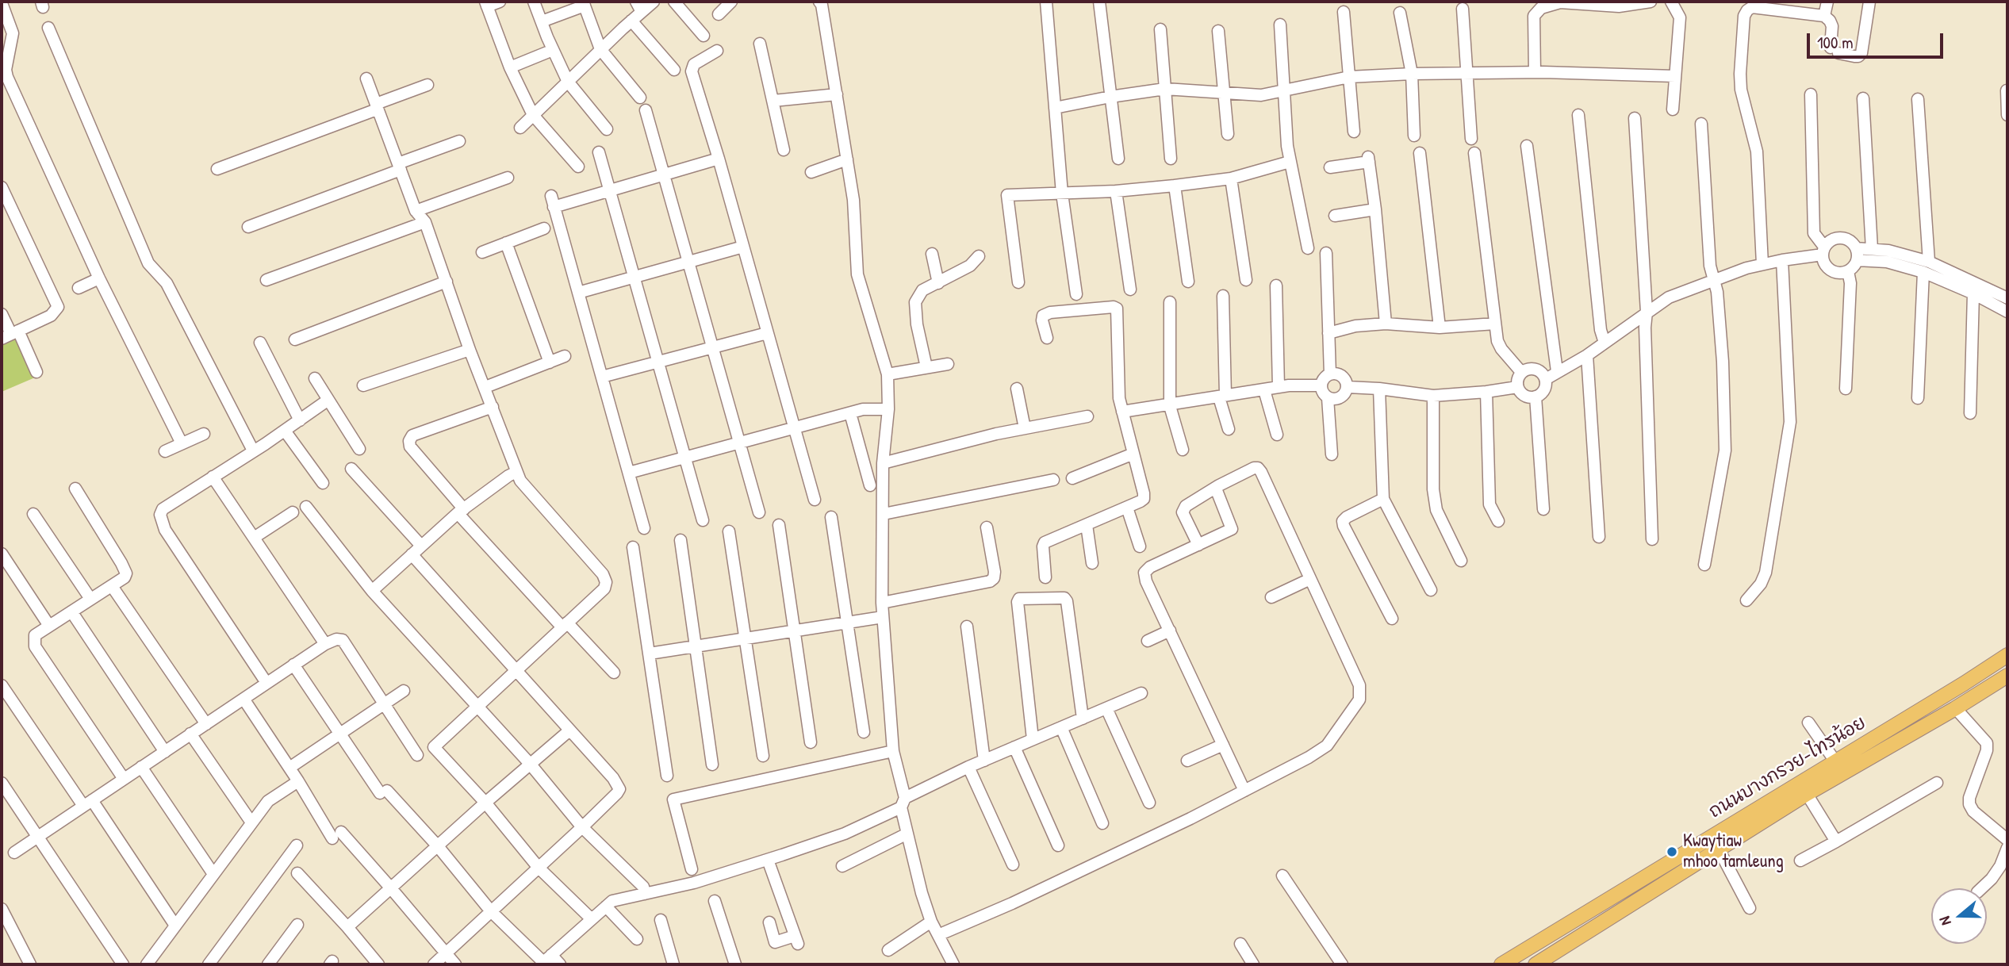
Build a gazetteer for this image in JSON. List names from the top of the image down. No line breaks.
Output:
{"streets":{"main road":["ถนนบางกรวย-ไทรน้อย"]},"places":["Kwaytiaw mhoo tamleung"],"scale_bar":"100 m","north":"left"}
